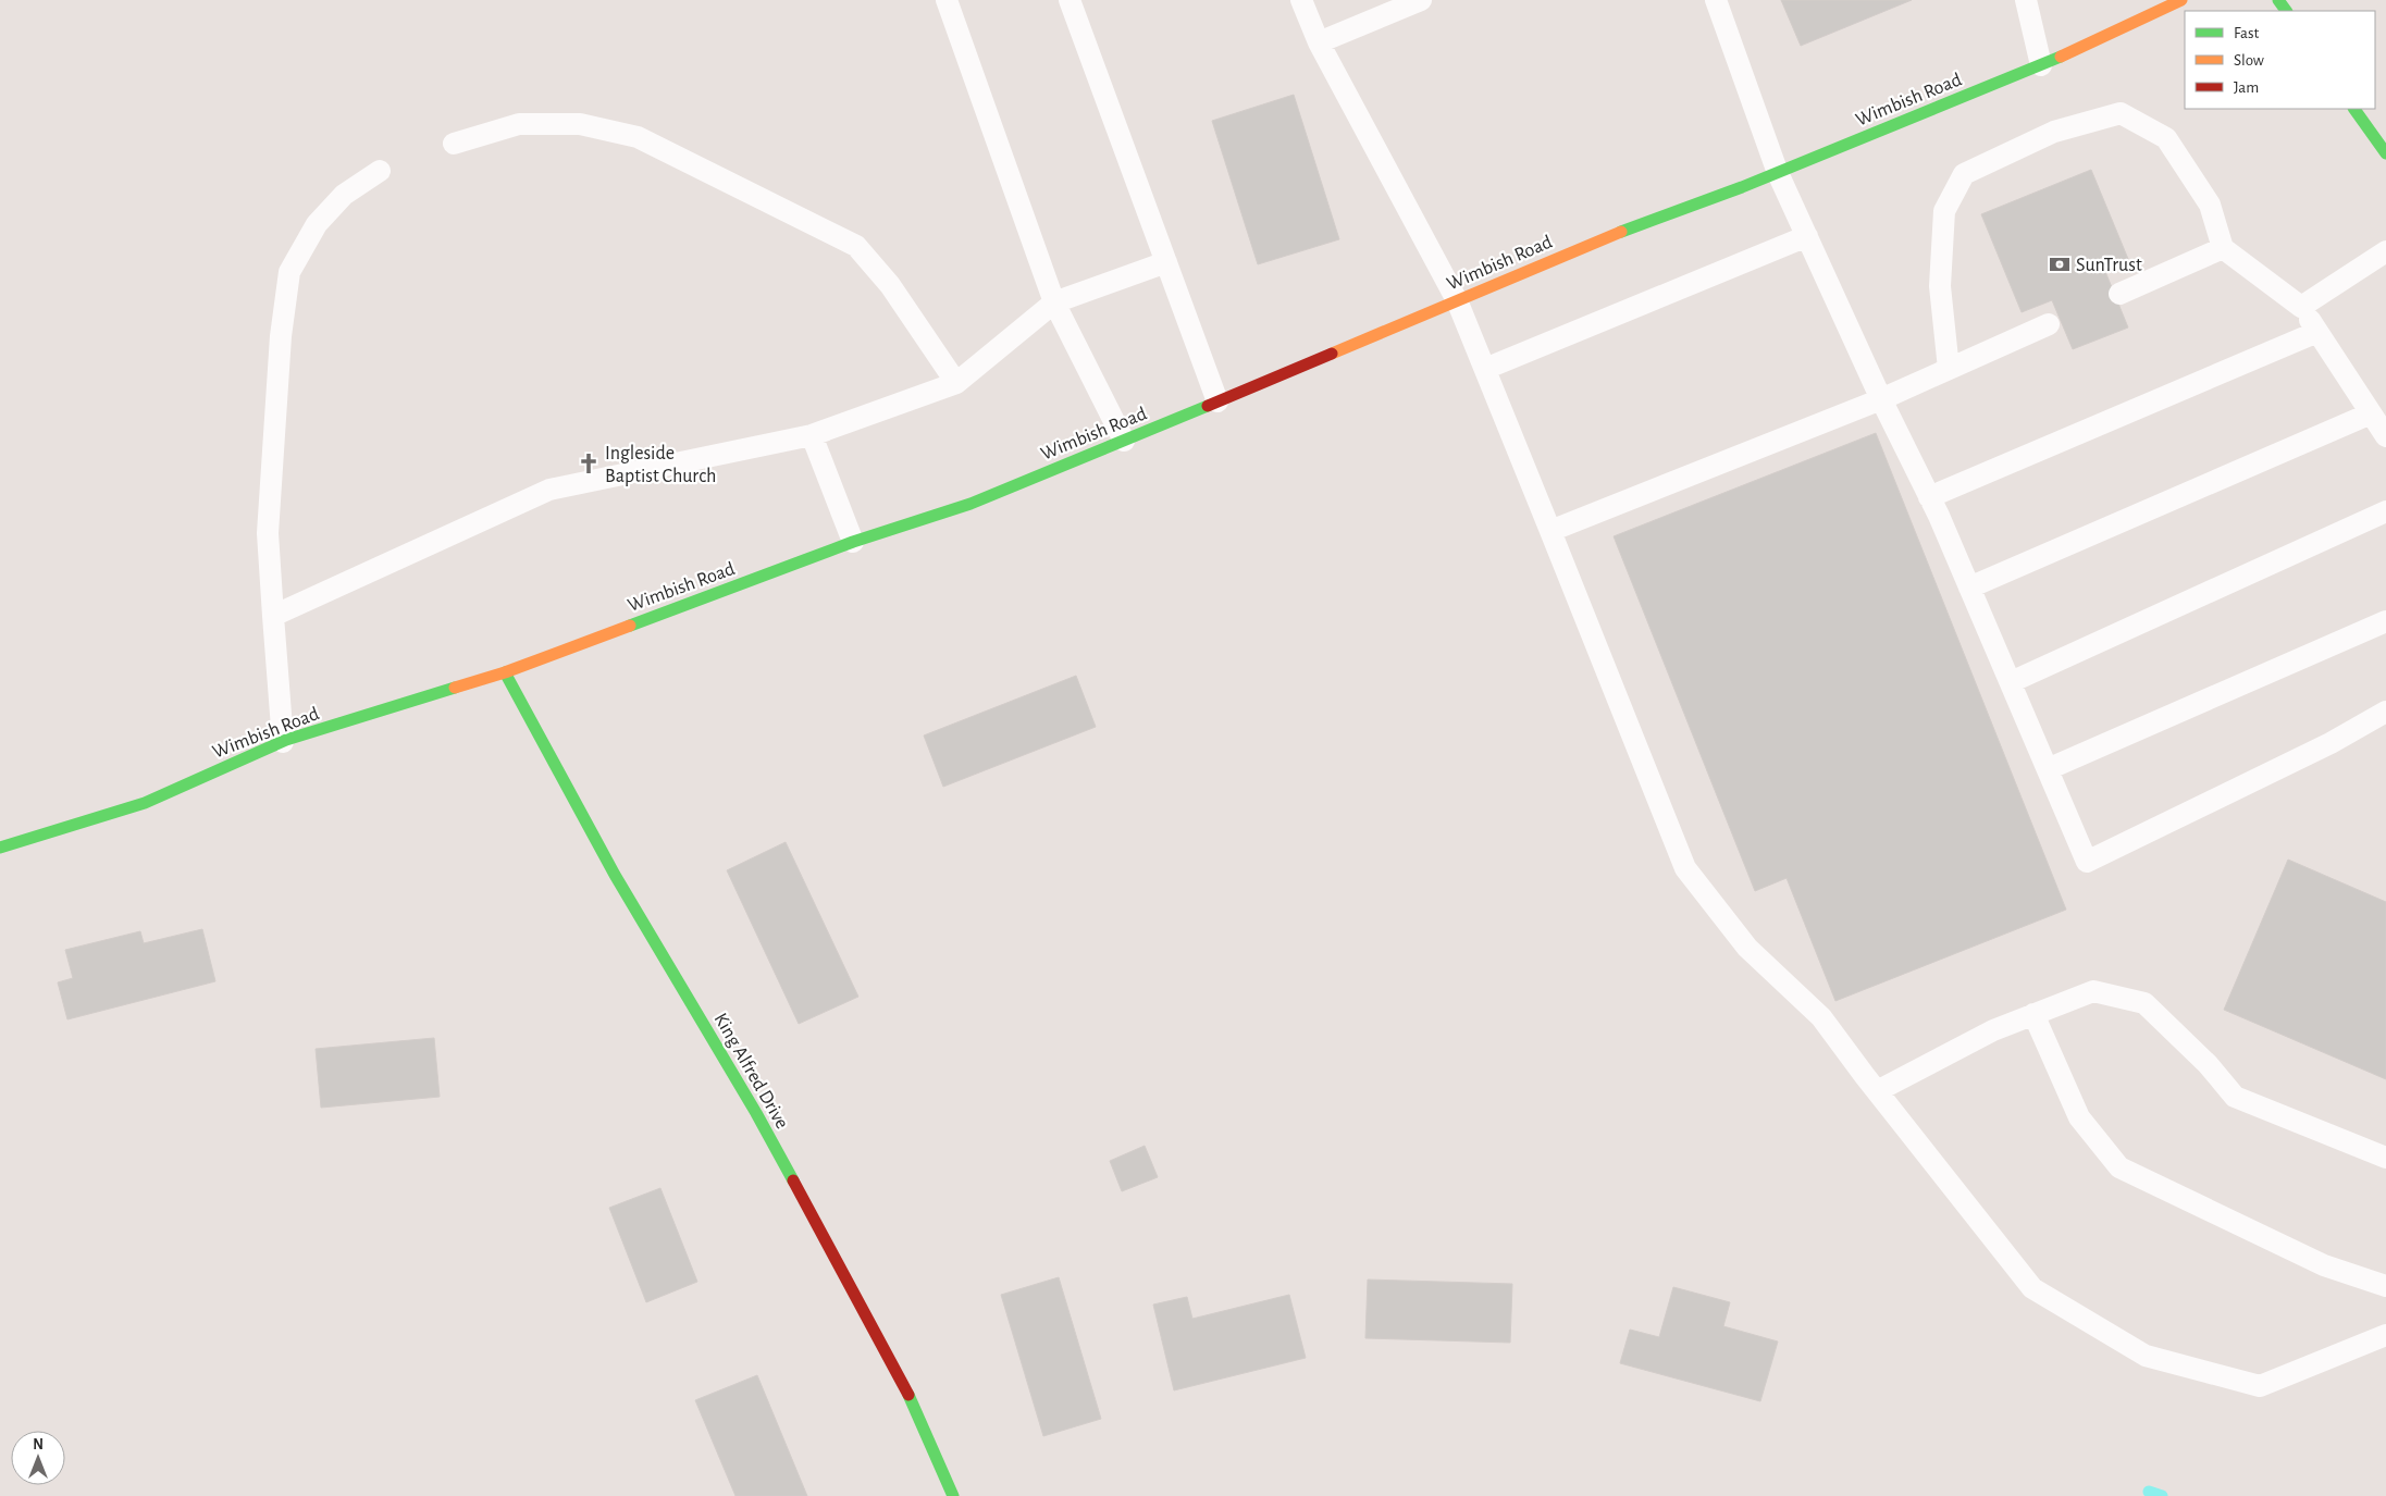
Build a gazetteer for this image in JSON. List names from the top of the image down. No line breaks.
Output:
{"streets":{"street":["Wimbish Road","King Alfred Drive"]},"crossings":[["Wimbish Road","King Alfred Drive"]],"places":{"bank":["SunTrust"],"church":["Ingleside Baptist Church"]},"legend":["Fast","Slow","Jam"],"north":"top"}
